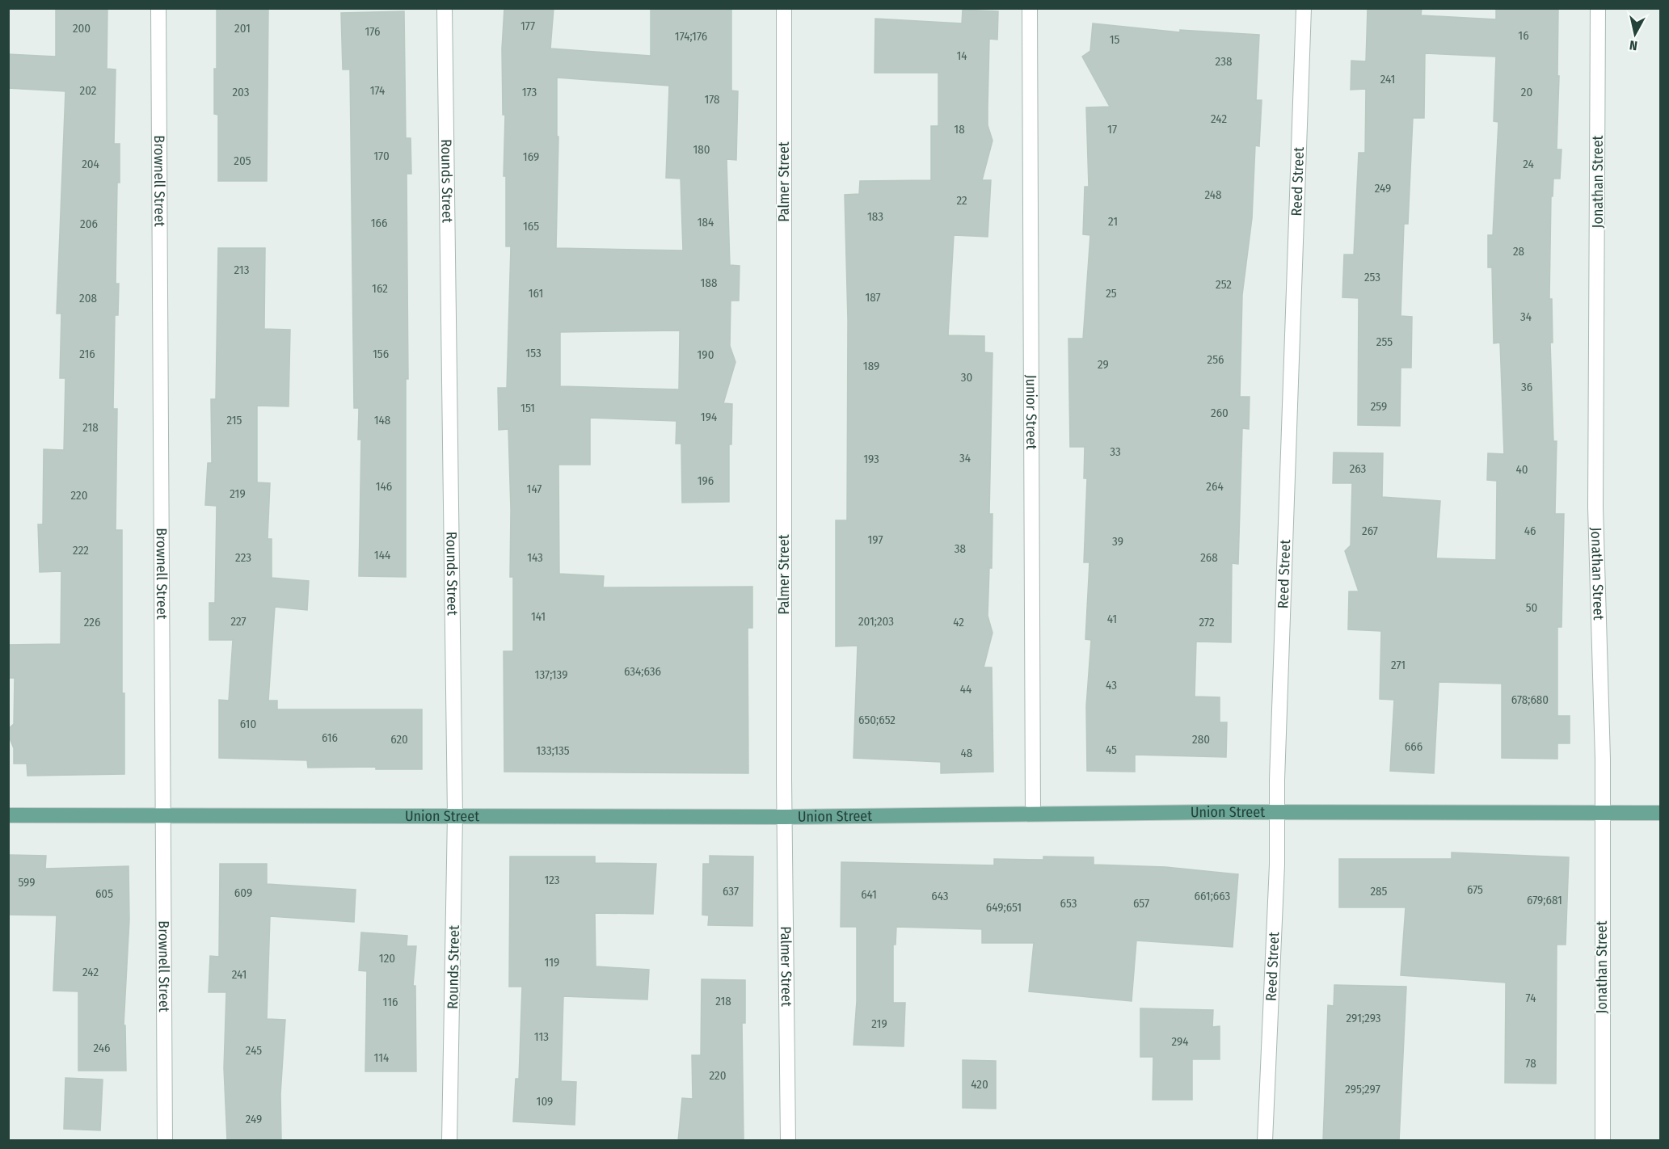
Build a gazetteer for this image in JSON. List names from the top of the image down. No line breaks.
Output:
{"streets":{"main road":["Union Street"],"street":["Brownell Street","Rounds Street","Palmer Street","Reed Street","Jonathan Street","Junior Street"]},"crossings":[["Brownell Street","Union Street"],["Rounds Street","Union Street"],["Palmer Street","Union Street"],["Reed Street","Union Street"],["Jonathan Street","Union Street"],["Junior Street","Union Street"]],"house_numbers":["177","200","201","176","16","174;176","15","14","238","241","202","174","203","173","20","178","242","18","17","180","170","169","205","204","24","249","248","22","183","21","184","166","206","165","28","213","253","188","252","162","161","25","187","208","34","255","153","216","156","190","256","29","189","30","36","259","151","260","194","215","148","218","33","34","193","263","40","196","146","264","147","219","220","267","46","197","39","38","222","144","223","143","268","50","141","41","227","201;203","226","42","272","271","634;636","137;139","43","44","678;680","650;652","610","616","620","280","666","45","133;135","48","123","599","675","637","285","609","605","641","643","661;663","679;681","653","657","649;651","120","119","242","241","74","218","116","291;293","219","113","294","246","245","114","78","220","420","295;297","109","249"],"north":"bottom"}
